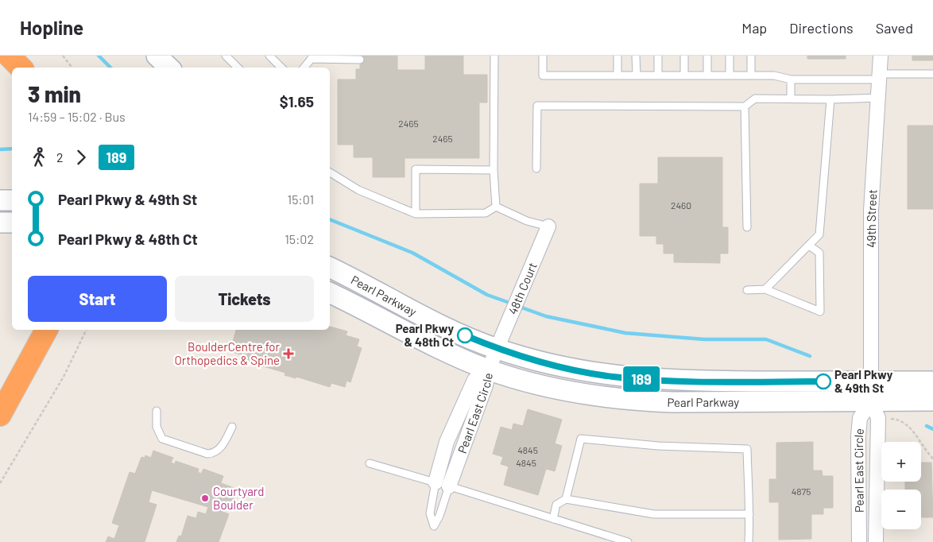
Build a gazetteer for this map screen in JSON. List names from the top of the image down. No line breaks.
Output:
{"streets":{"main road":["Pearl Parkway"],"street":["49th Street","48th Court","Pearl East Circle"]},"crossings":[["49th Street","Pearl Parkway"],["49th Street","Pearl East Circle"],["48th Court","Pearl Parkway"],["48th Court","Pearl East Circle"],["Pearl Parkway","Pearl East Circle"]],"places":{"other":["Pearl Pkwy & 48th Ct","Pearl Pkwy & 49th St","Courtyard Boulder"],"health":["BoulderCentre for Orthopedics & Spine"]},"lines":["bus line 189"],"house_numbers":["2465","2465","2460","4845","4845","4875"],"page":{"header":"Hopline","nav":["Map","Directions","Saved"],"on_map":"189","heading":["3 min","14:59 – 15:02 · Bus","$1.65"],"legs":["2","189"],"list":[{"name":"Pearl Pkwy & 49th St","value":"15:01"},{"name":"Pearl Pkwy & 48th Ct","value":"15:02"}],"buttons":["Start","Tickets"],"map_buttons":["+","−"]}}
